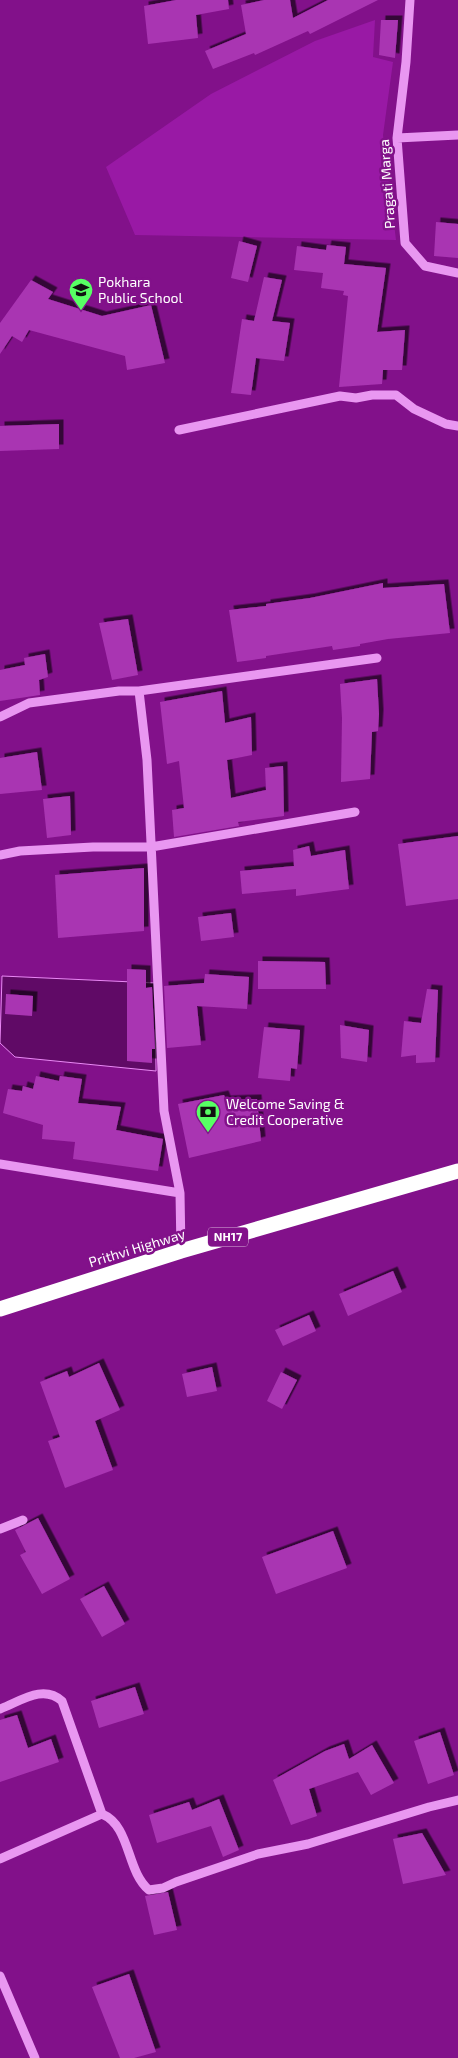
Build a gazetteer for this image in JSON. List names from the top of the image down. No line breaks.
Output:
{"streets":{"highway":["NH17","Prithvi Highway"],"street":["Pragati Marga"]},"places":{"school or university":["Pokhara Public School"],"bank":["Welcome Saving & Credit Cooperative"]}}
